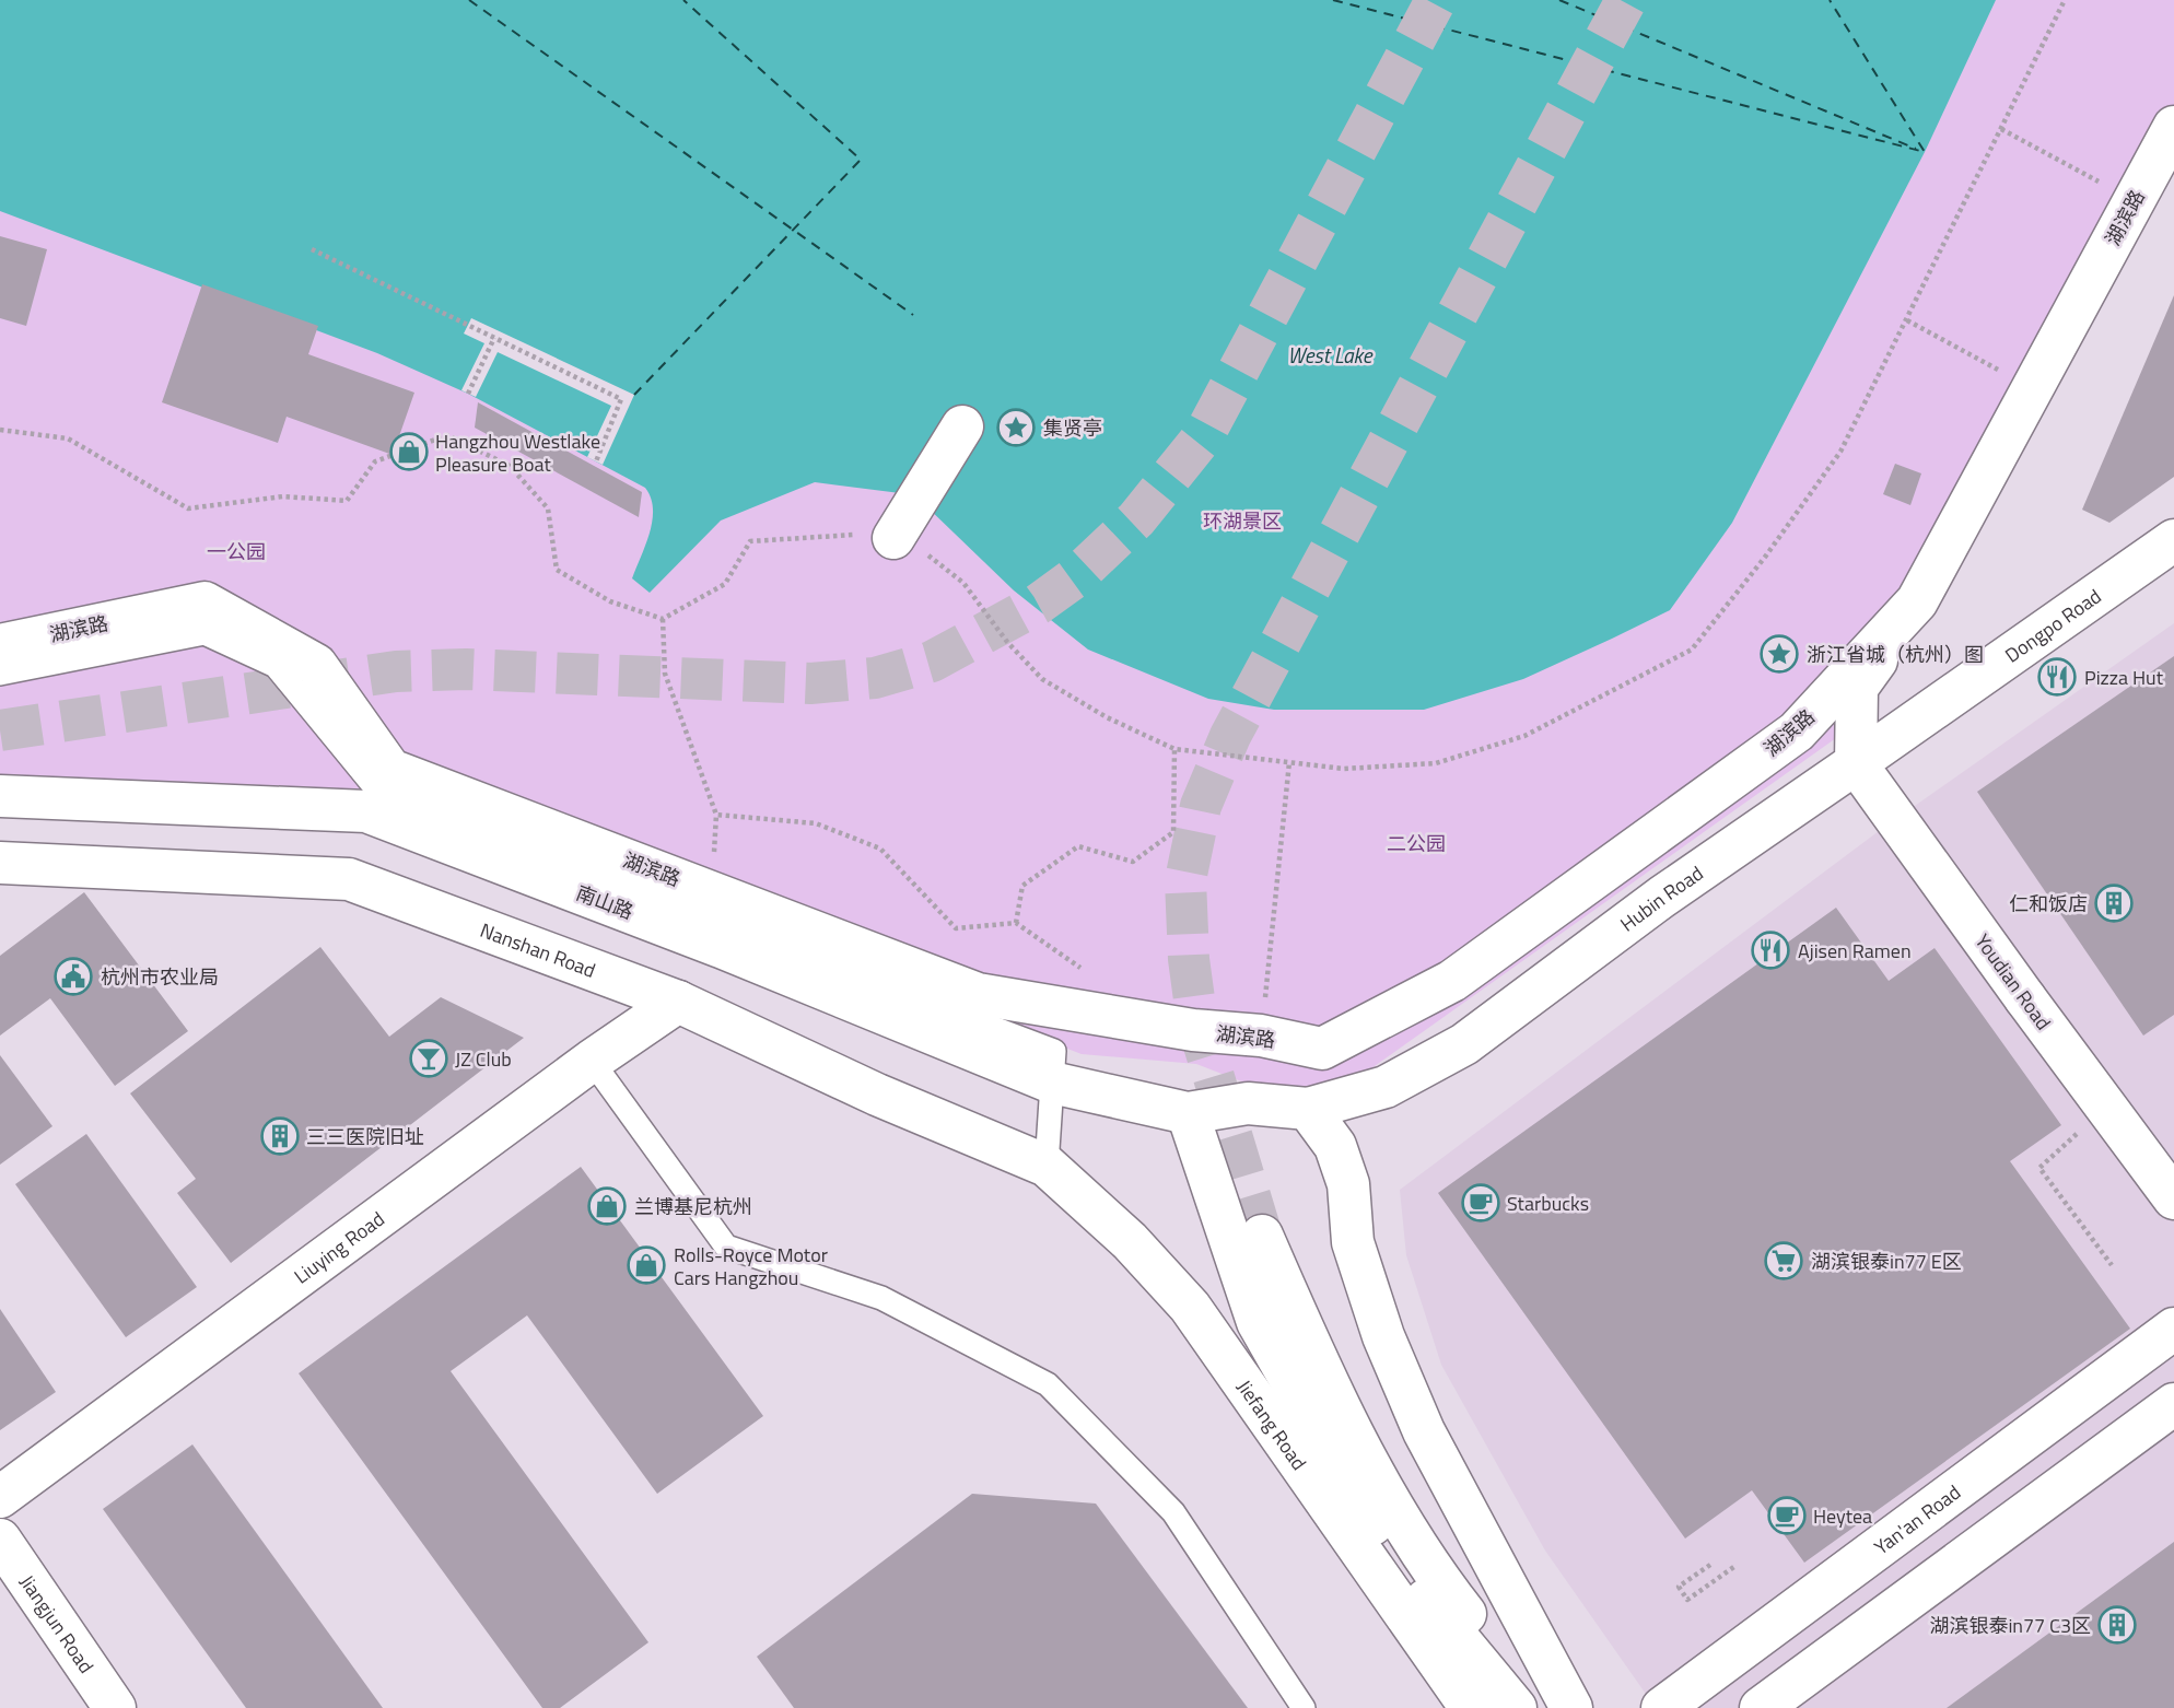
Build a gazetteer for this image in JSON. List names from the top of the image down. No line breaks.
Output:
{"streets":{"main road":["湖滨路","Dongpo Road","Hubin Road","南山路","Nanshan Road","Youdian Road","Liuying Road","Jiefang Road","Yan'an Road","Jiangjun Road"]},"crossings":[["Dongpo Road","Hubin Road"],["Dongpo Road","Youdian Road"],["Hubin Road","Youdian Road"],["Nanshan Road","Liuying Road"],["Nanshan Road","Jiefang Road"]],"water":["West Lake"],"parks":["环湖景区","一公园","二公园"],"places":{"place":["集贤亭","浙江省城（杭州）图"],"shop":["Hangzhou Westlake Pleasure Boat","兰博基尼杭州","Rolls-Royce Motor Cars Hangzhou"],"restaurant":["Pizza Hut","Ajisen Ramen"],"building":["仁和饭店","三三医院旧址","湖滨银泰in77 C3区"],"public building":["杭州市农业局"],"bar":["JZ Club"],"cafe":["Starbucks","Heytea"],"supermarket":["湖滨银泰in77 E区"]}}
